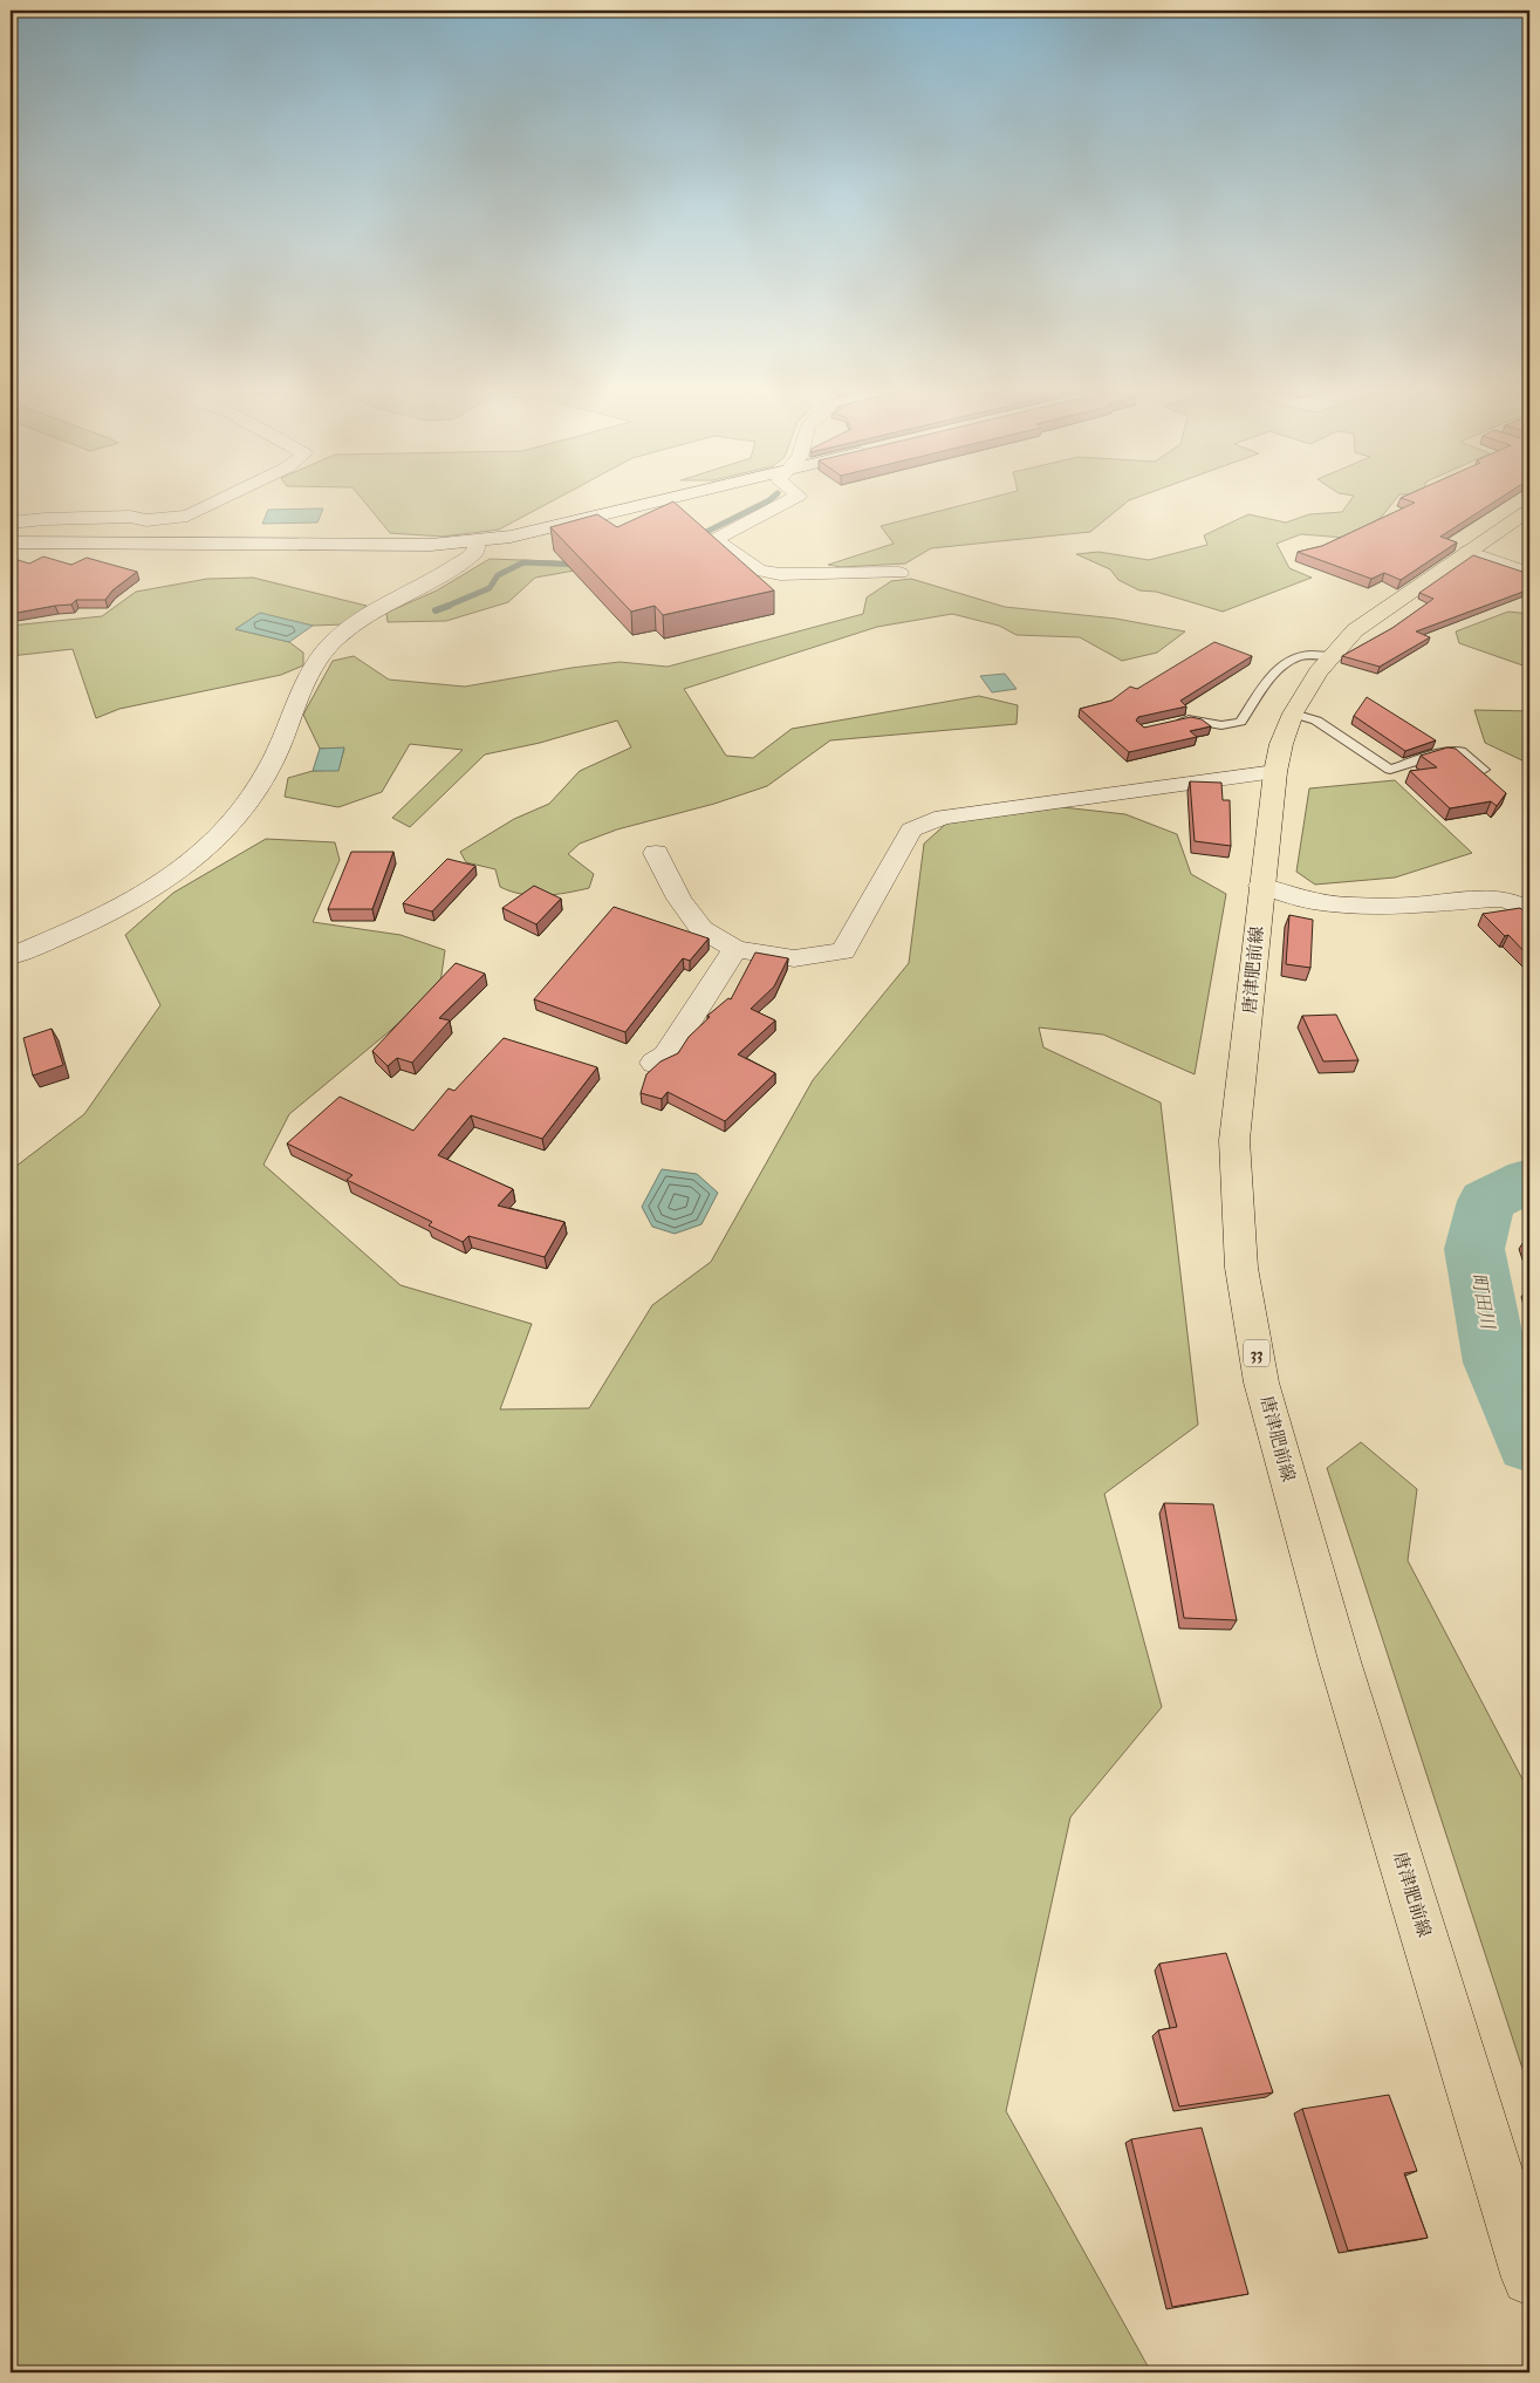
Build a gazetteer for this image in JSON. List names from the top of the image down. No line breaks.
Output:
{"streets":{"main road":["唐津肥前線","33"]},"water":["町田川"]}
